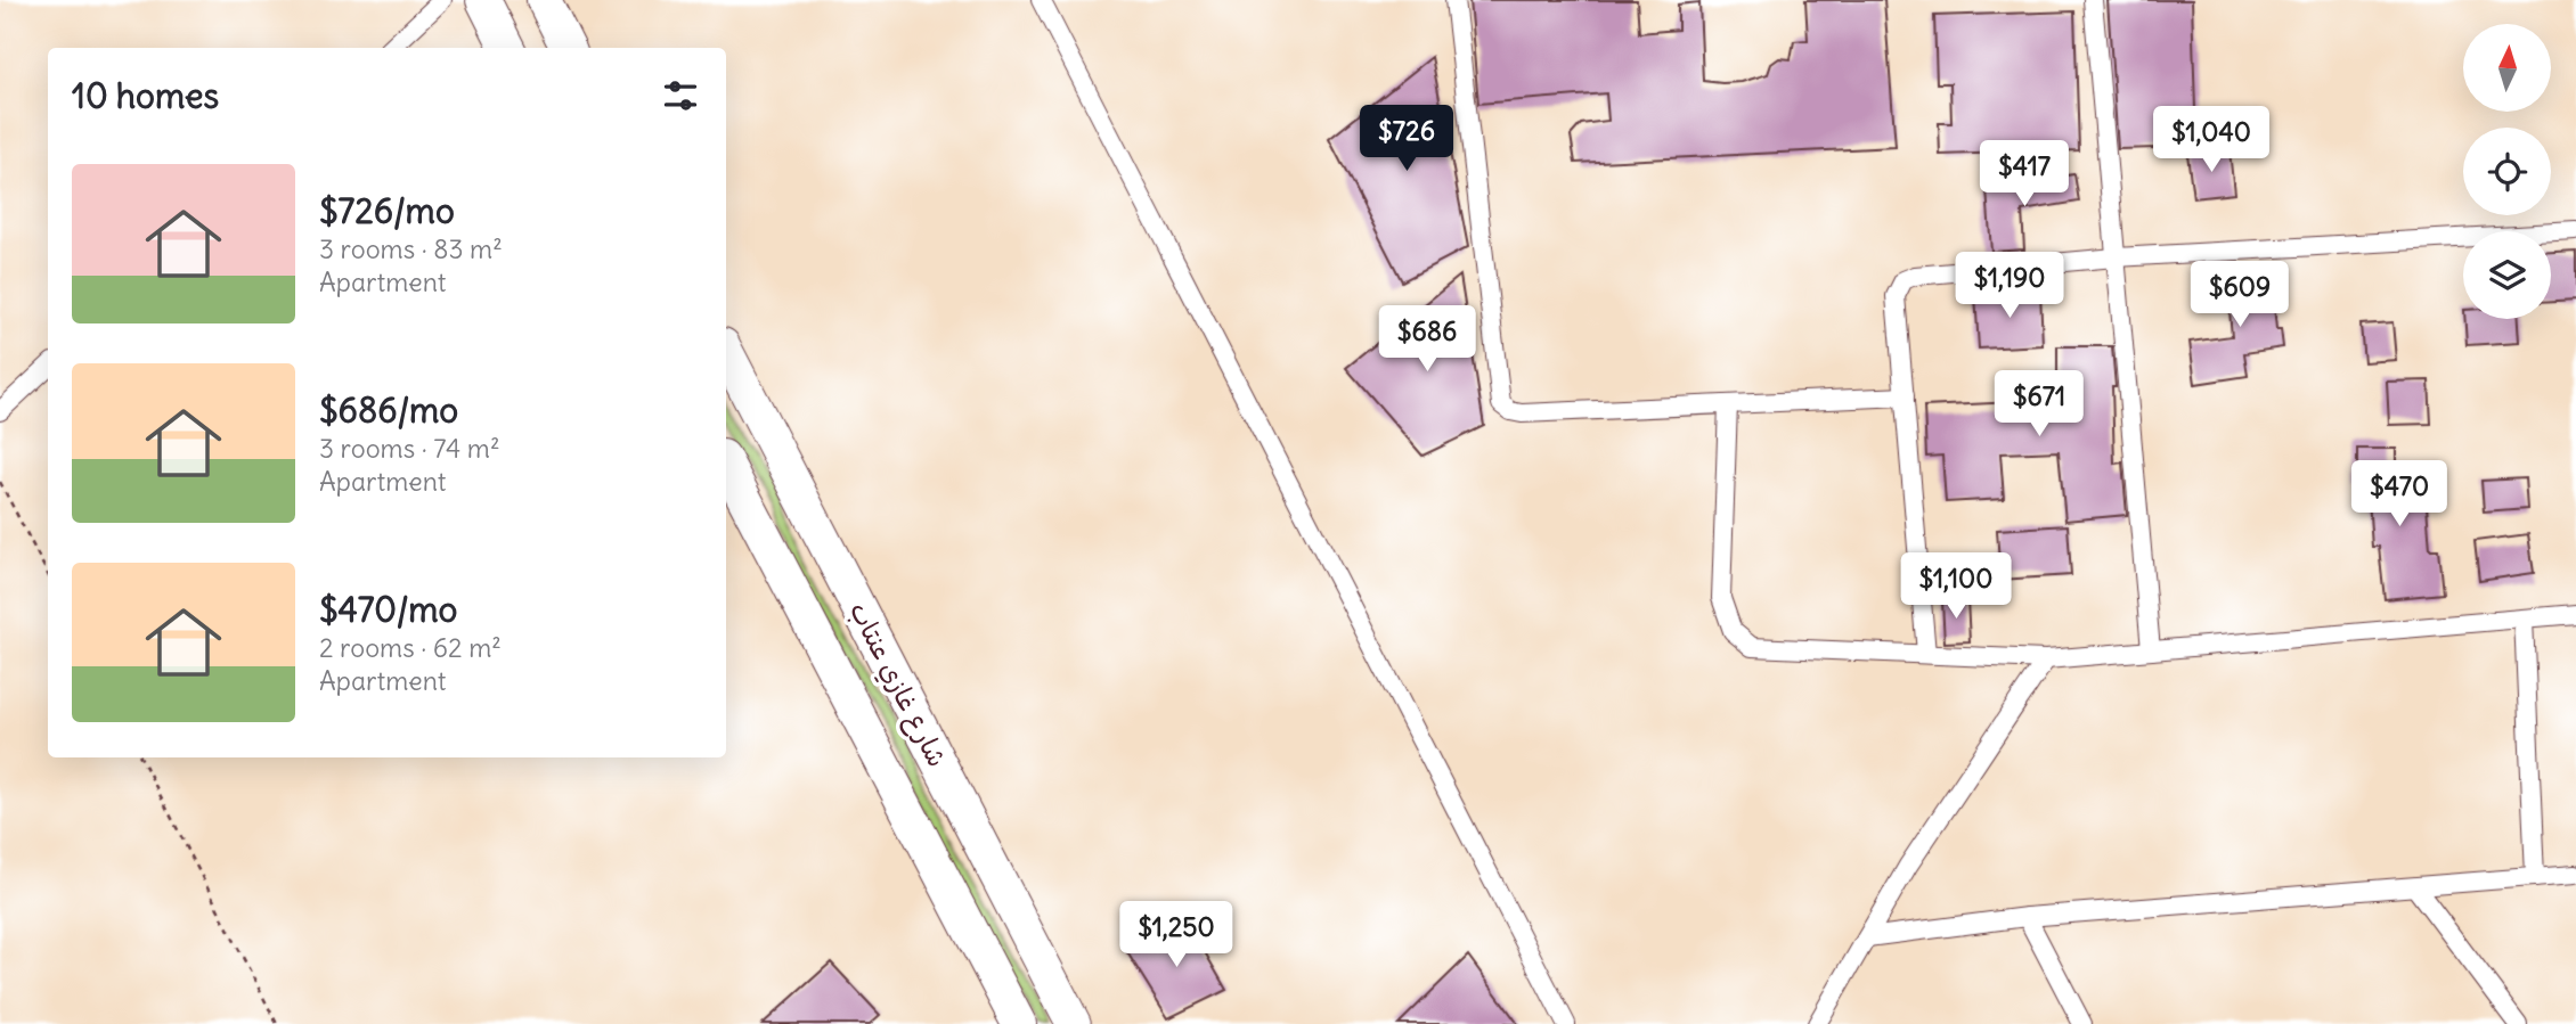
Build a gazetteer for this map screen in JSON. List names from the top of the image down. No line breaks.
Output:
{"streets":{"highway":["شارع غازي عنتاب"]},"north":"top","page":{"heading":"10 homes","price":["$726","$1,040","$417","$1,190","$609","$686","$671","$470","$1,100","$1,250"],"list":[{"name":"$726/mo","note":"3 rooms · 83 m² · Apartment"},{"name":"$686/mo","note":"3 rooms · 74 m² · Apartment"},{"name":"$470/mo","note":"2 rooms · 62 m² · Apartment"}]}}
